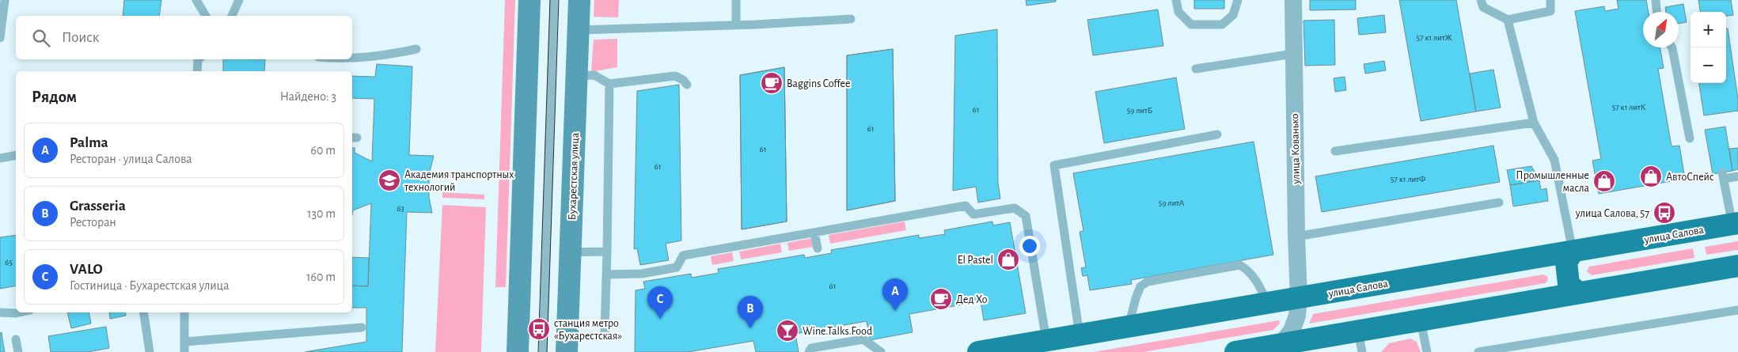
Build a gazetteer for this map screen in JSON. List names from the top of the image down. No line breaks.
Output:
{"streets":{"main road":["Бухарестская улица","улица Салова"],"street":["улица Кованько"]},"crossings":[["улица Кованько","улица Салова"]],"places":{"cafe":["Baggins Coffee","Дед Хо"],"shop":["АвтоСпейс","Промышленные масла","El Pastel"],"school or university":["Академия транспортных технологий"],"bus stop":["улица Салова, 57","станция метро «Бухарестская»"],"bar":["Wine.Talks.Food"]},"house_numbers":["57 к1 литЖ","57 к1 литК","61","59 литБ","61","61","61","57 к1 литФ","59 литА","63","65","61"],"north":"top right","page":{"map_buttons":["+","−"],"search":"Поиск","heading":["Рядом","Найдено: 3"],"list":[{"mark":"A","name":"Palma","note":"Ресторан · улица Салова","value":"60 m"},{"mark":"B","name":"Grasseria","note":"Ресторан","value":"130 m"},{"mark":"C","name":"VALO","note":"Гостиница · Бухарестская улица","value":"160 m"}],"pins":["A","C","B"]}}
